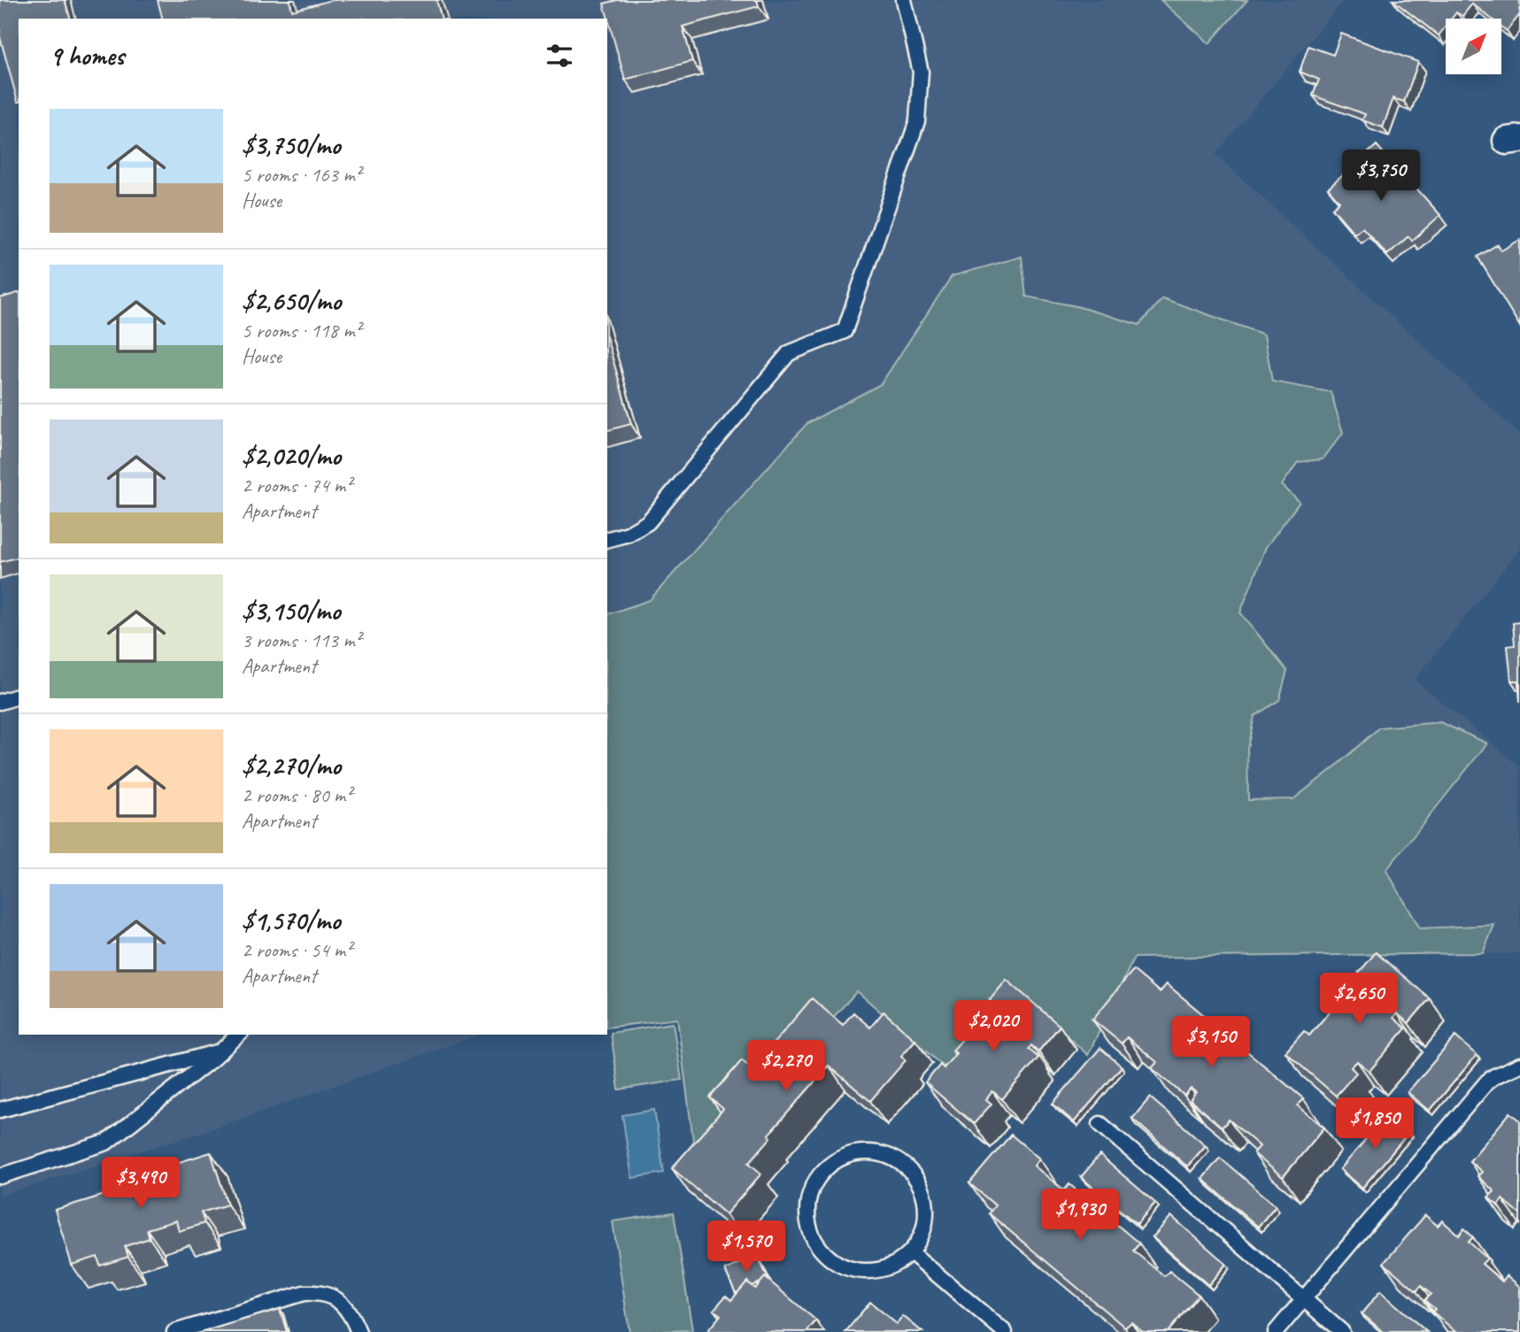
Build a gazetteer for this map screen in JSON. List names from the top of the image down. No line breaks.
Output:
{"north":"top right","page":{"heading":"9 homes","list":[{"name":"$3,750/mo","note":"5 rooms · 163 m² · House"},{"name":"$2,650/mo","note":"5 rooms · 118 m² · House"},{"name":"$2,020/mo","note":"2 rooms · 74 m² · Apartment"},{"name":"$3,150/mo","note":"3 rooms · 113 m² · Apartment"},{"name":"$2,270/mo","note":"2 rooms · 80 m² · Apartment"},{"name":"$1,570/mo","note":"2 rooms · 54 m² · Apartment"}],"price":["$3,750","$2,650","$2,020","$3,150","$2,270","$1,850","$3,490","$1,930","$1,570"]}}
